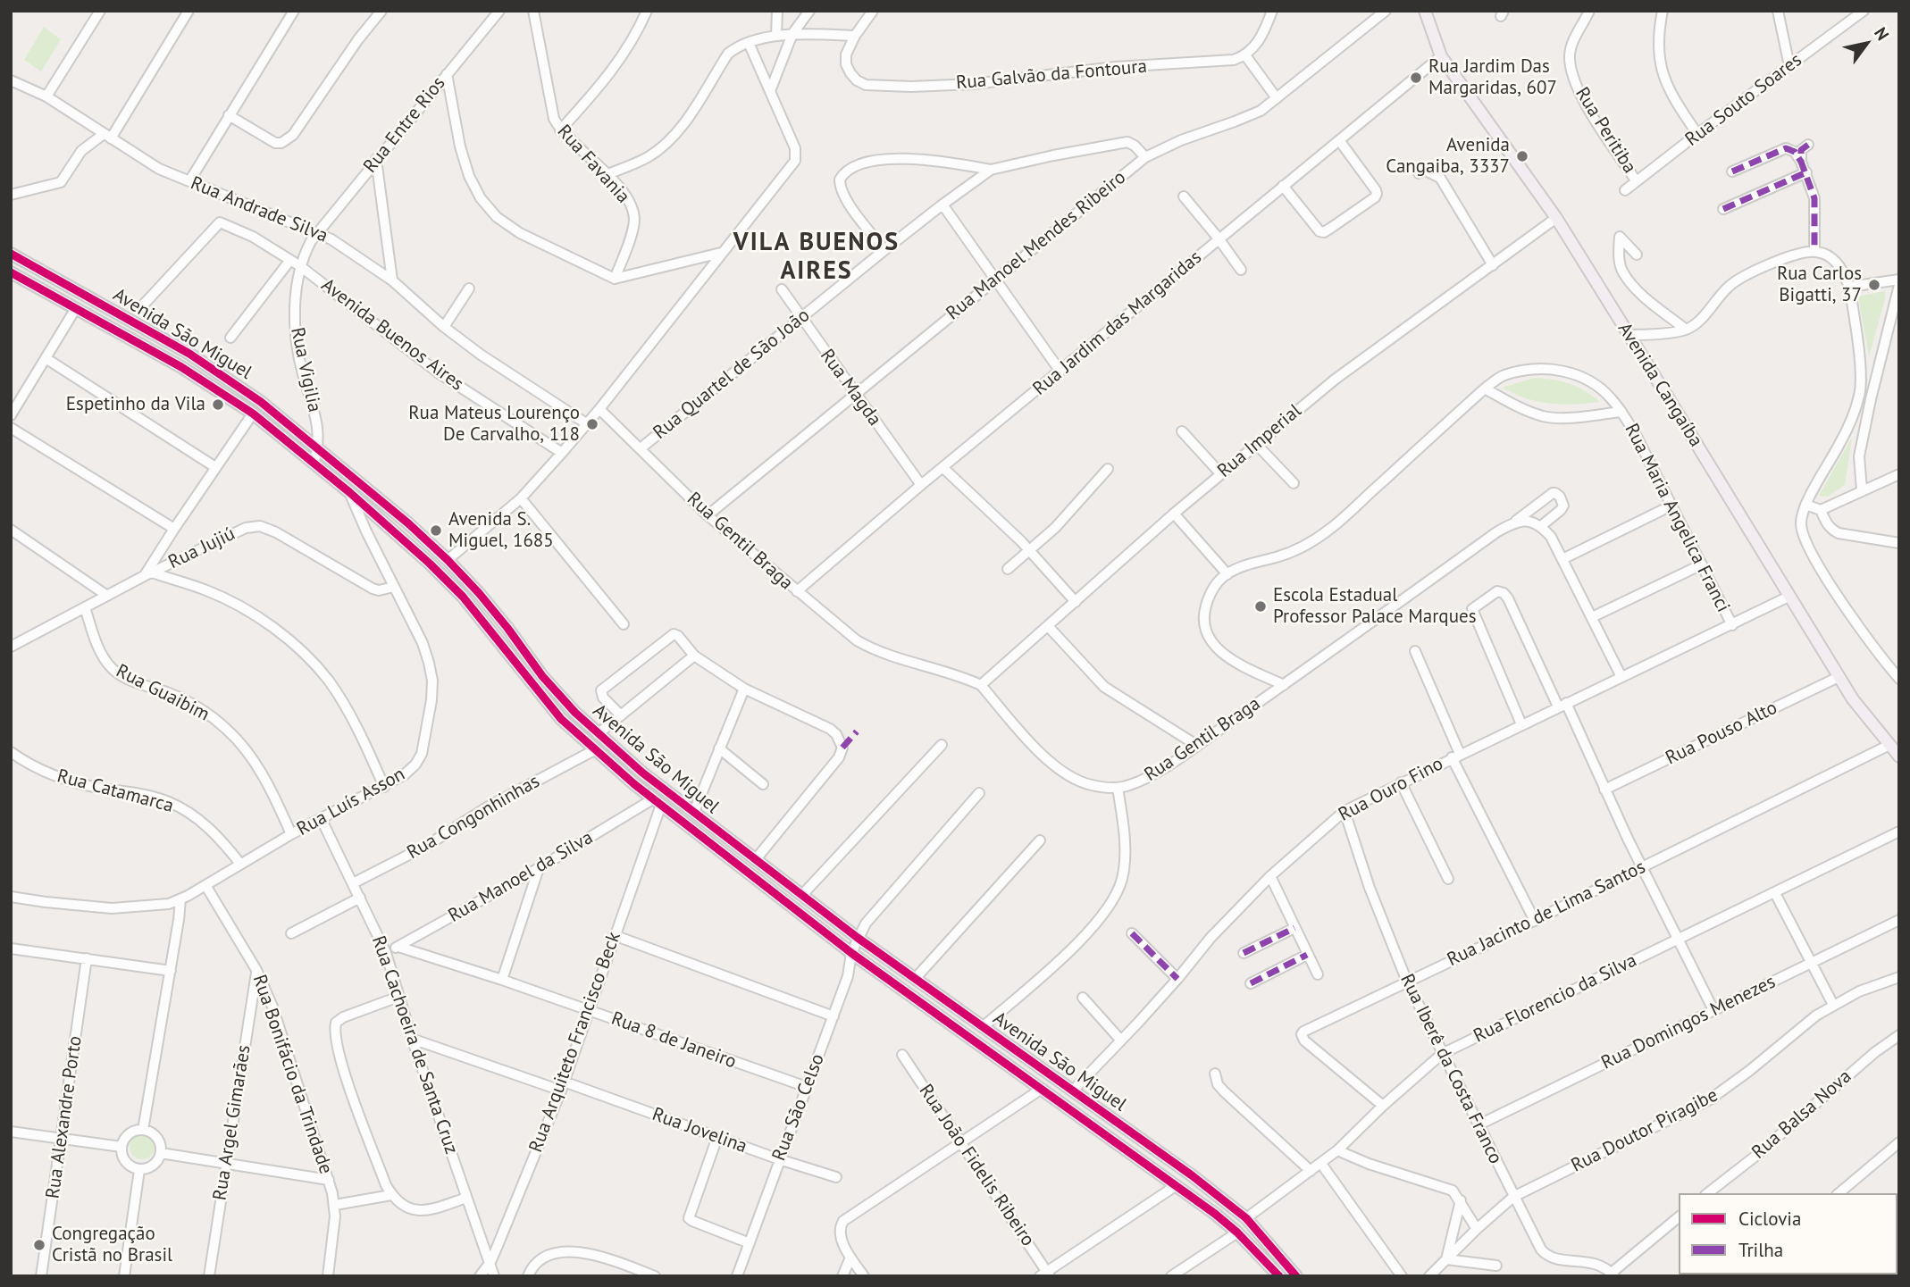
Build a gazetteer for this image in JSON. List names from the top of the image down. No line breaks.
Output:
{"streets":{"main road":["Avenida São Miguel","Avenida Cangaíba"],"street":["Rua Galvão da Fontoura","Rua Souto Soares","Rua Entre Rios","Rua Peritiba","Rua Favania","Rua Andrade Silva","Rua Manoel Mendes Ribeiro","Rua Jardim das Margaridas","Avenida Buenos Aires","Rua Vigilia","Rua Quartel de São João","Rua Magda","Rua Imperial","Rua Maria Angelica Franci","Rua Gentil Braga","Rua Jujiú","Rua Guaibim","Rua Pouso Alto","Rua Ouro Fino","Rua Catamarca","Rua Luís Asson","Rua Congonhinhas","Rua Manoel da Silva","Rua Jacinto de Lima Santos","Rua Florencio da Silva","Rua Domingos Menezes","Rua 8 de Janeiro","Rua Arquiteto Francisco Beck","Rua Cachoeira de Santa Cruz","Rua Iberê da Costa Franco","Rua Bonifácio da Trindade","Rua São Celso","Rua Balsa Nova","Rua Alexandre Porto","Rua Argel Gimarães","Rua Jovelina","Rua Doutor Piragibe","Rua João Fidelis Ribeiro"]},"crossings":[["Rua Souto Soares","Rua Peritiba"],["Rua Entre Rios","Rua Andrade Silva"],["Rua Entre Rios","Rua Vigilia"],["Rua Manoel Mendes Ribeiro","Rua Quartel de São João"],["Rua Manoel Mendes Ribeiro","Rua Magda"],["Rua Manoel Mendes Ribeiro","Rua Gentil Braga"],["Rua Jardim das Margaridas","Avenida Cangaíba"],["Rua Jardim das Margaridas","Rua Magda"],["Rua Jardim das Margaridas","Rua Gentil Braga"],["Avenida São Miguel","Rua Vigilia"],["Avenida São Miguel","Rua Ouro Fino"],["Avenida São Miguel","Rua Luís Asson"],["Avenida São Miguel","Rua Congonhinhas"],["Avenida São Miguel","Rua Manoel da Silva"],["Avenida São Miguel","Rua Florencio da Silva"],["Avenida São Miguel","Rua Arquiteto Francisco Beck"],["Avenida São Miguel","Rua São Celso"],["Avenida Buenos Aires","Rua Vigilia"],["Rua Quartel de São João","Rua Magda"],["Rua Quartel de São João","Rua Gentil Braga"],["Avenida Cangaíba","Rua Imperial"],["Avenida Cangaíba","Rua Pouso Alto"],["Avenida Cangaíba","Rua Ouro Fino"],["Avenida Cangaíba","Rua Jacinto de Lima Santos"],["Rua Imperial","Rua Gentil Braga"],["Rua Maria Angelica Franci","Rua Ouro Fino"],["Rua Jujiú","Rua Guaibim"],["Rua Jujiú","Rua Luís Asson"],["Rua Guaibim","Rua Luís Asson"],["Rua Ouro Fino","Rua Iberê da Costa Franco"],["Rua Catamarca","Rua Luís Asson"],["Rua Luís Asson","Rua Cachoeira de Santa Cruz"],["Rua Luís Asson","Rua Bonifácio da Trindade"],["Rua Congonhinhas","Rua Cachoeira de Santa Cruz"],["Rua Manoel da Silva","Rua 8 de Janeiro"],["Rua Manoel da Silva","Rua Arquiteto Francisco Beck"],["Rua Manoel da Silva","Rua Cachoeira de Santa Cruz"],["Rua Jacinto de Lima Santos","Rua Florencio da Silva"],["Rua Jacinto de Lima Santos","Rua Iberê da Costa Franco"],["Rua Florencio da Silva","Rua Iberê da Costa Franco"],["Rua Domingos Menezes","Rua Iberê da Costa Franco"],["Rua 8 de Janeiro","Rua Arquiteto Francisco Beck"],["Rua 8 de Janeiro","Rua São Celso"],["Rua Arquiteto Francisco Beck","Rua Cachoeira de Santa Cruz"],["Rua Arquiteto Francisco Beck","Rua Jovelina"],["Rua Cachoeira de Santa Cruz","Rua Jovelina"],["Rua Iberê da Costa Franco","Rua Doutor Piragibe"],["Rua Bonifácio da Trindade","Rua Argel Gimarães"],["Rua São Celso","Rua Jovelina"]],"districts":["VILA BUENOS AIRES"],"places":["Rua Jardim Das Margaridas, 607","Avenida Cangaiba, 3337","Rua Carlos Bigatti, 37","Espetinho da Vila","Rua Mateus Lourenço De Carvalho, 118","Avenida S. Miguel, 1685","Escola Estadual Professor Palace Marques","Congregação Cristã no Brasil"],"legend":["Ciclovia","Trilha"],"north":"top right"}
